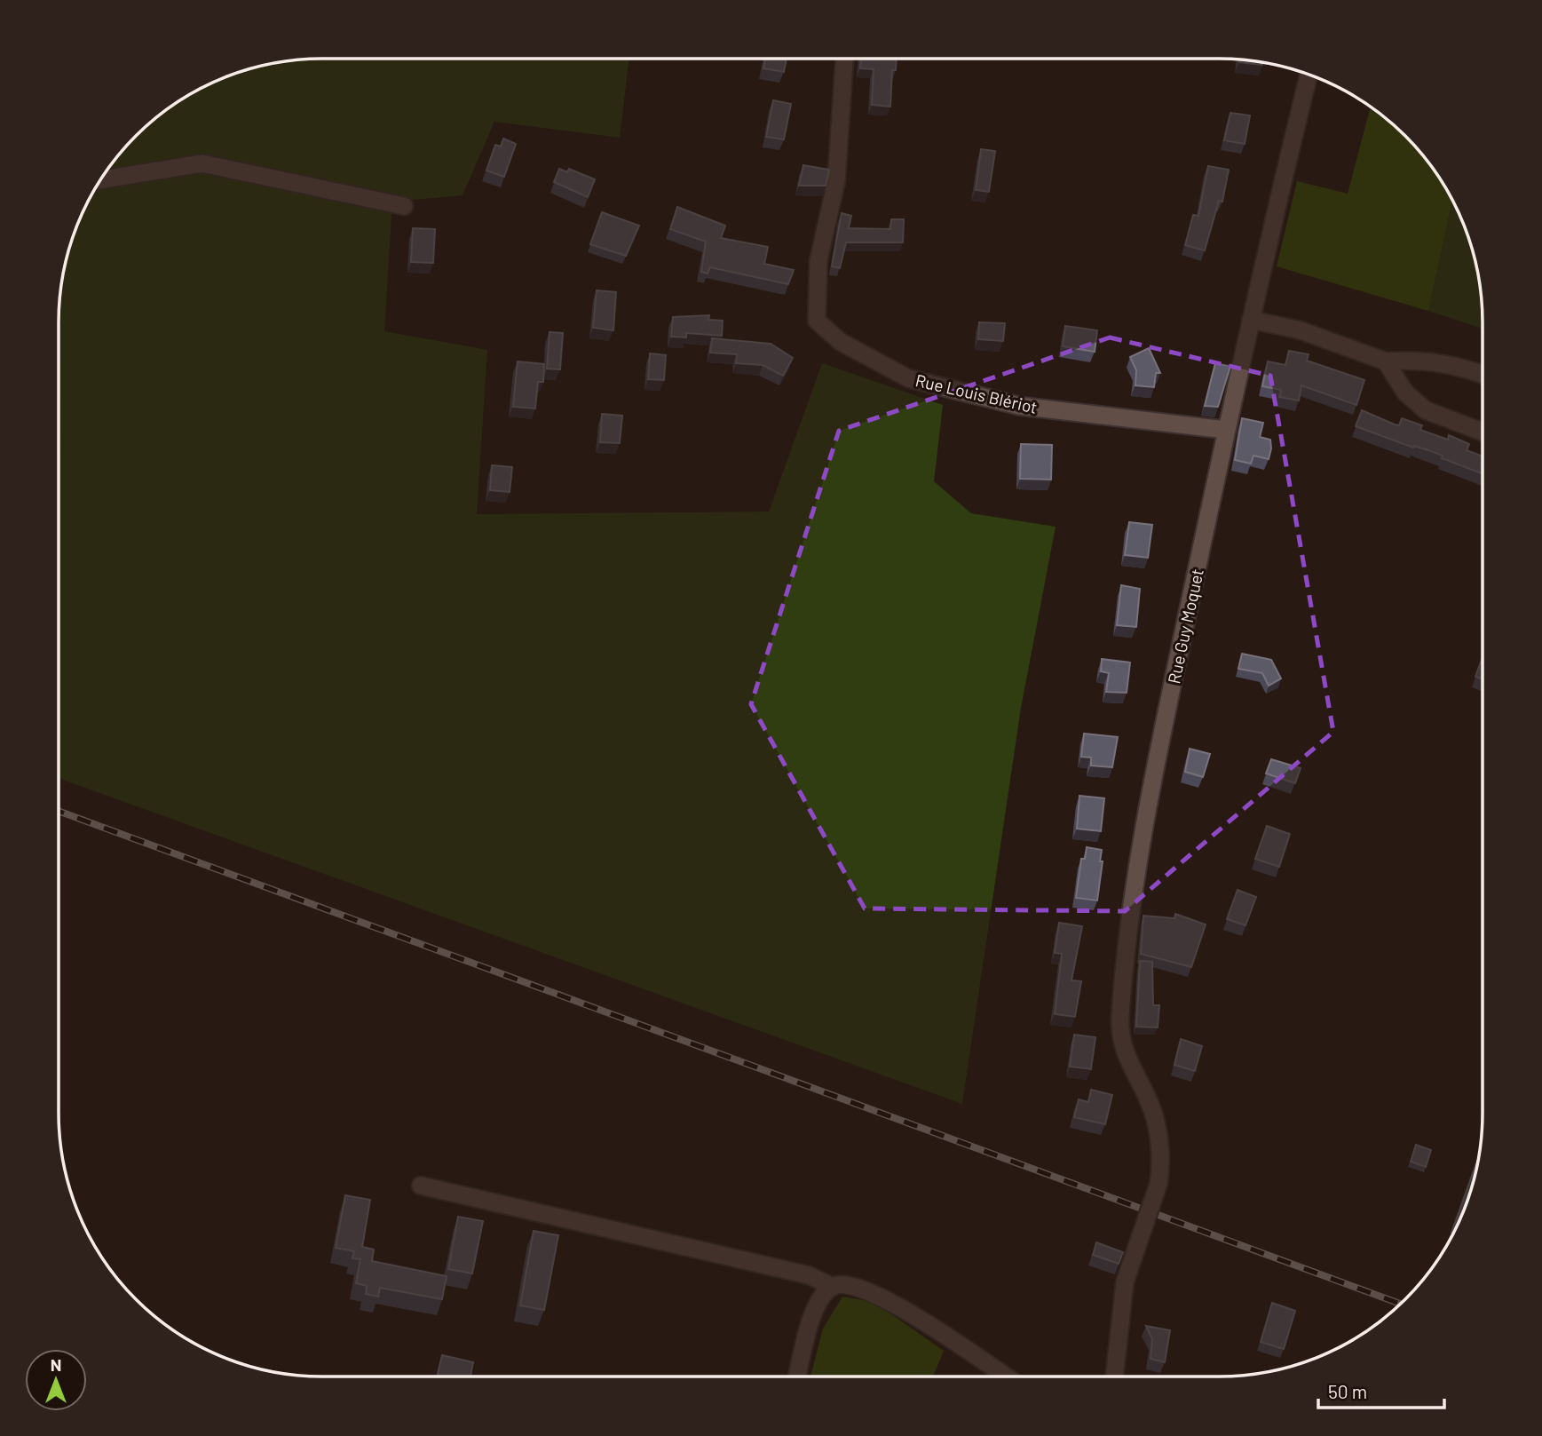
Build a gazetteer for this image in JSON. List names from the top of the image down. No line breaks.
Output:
{"streets":{"street":["Rue Louis Blériot","Rue Guy Moquet"]},"crossings":[["Rue Louis Blériot","Rue Guy Moquet"]],"scale_bar":"50 m","north":"top"}
